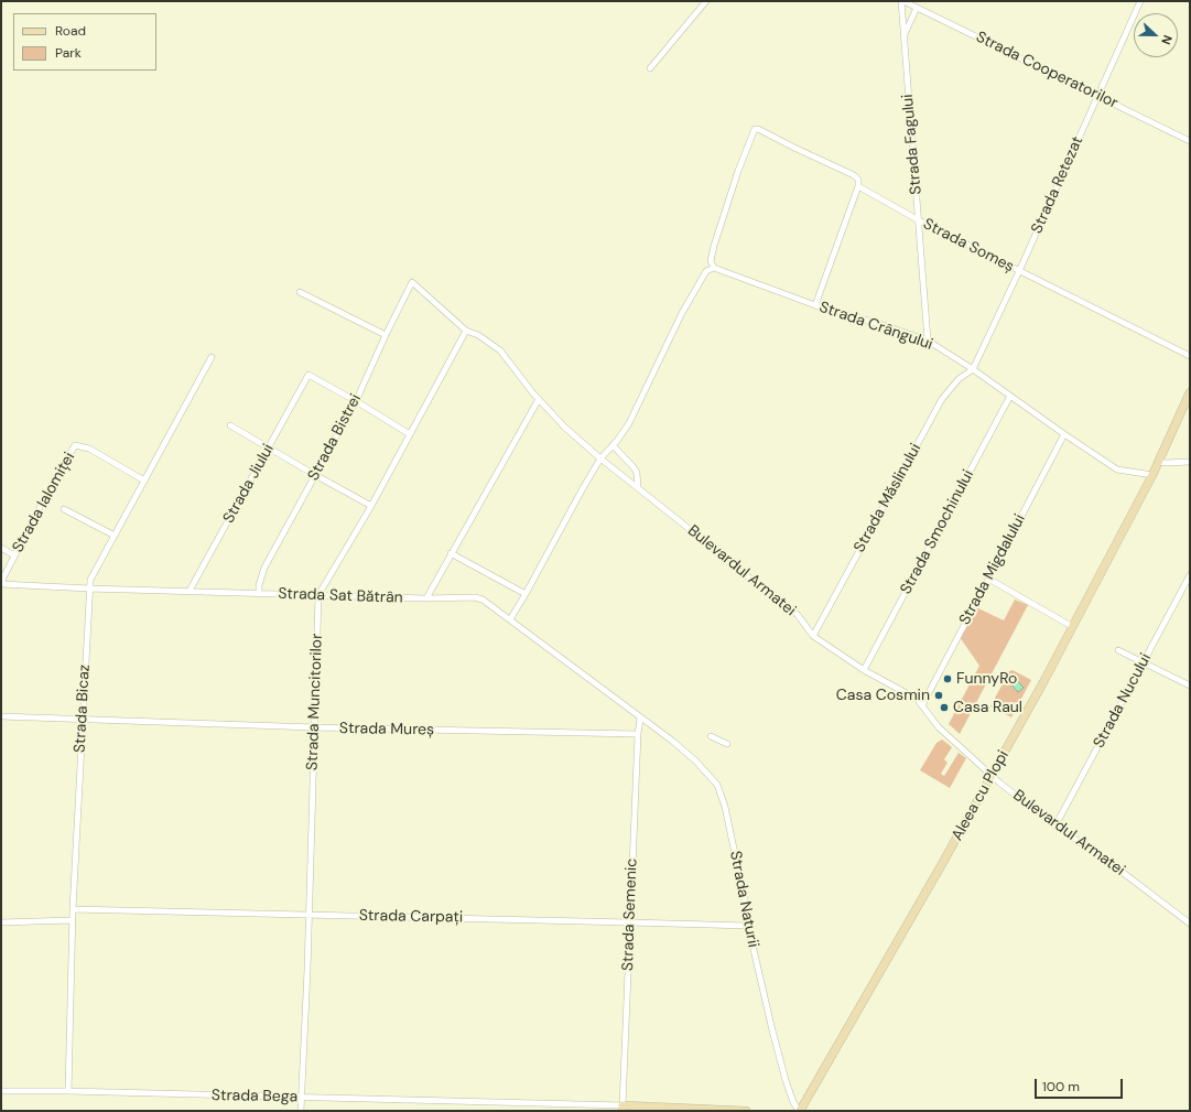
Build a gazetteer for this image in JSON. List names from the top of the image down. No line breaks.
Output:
{"streets":{"street":["Strada Cooperatorilor","Strada Fagului","Strada Retezat","Strada Someș","Strada Crângului","Strada Bistrei","Strada Jiului","Strada Măslinului","Strada Ialomiței","Strada Smochinului","Strada Migdalului","Bulevardul Armatei","Strada Sat Bătrân","Strada Nucului","Strada Muncitorilor","Strada Bicaz","Strada Mureș","Aleea cu Plopi","Strada Naturii","Strada Semenic","Strada Carpați","Strada Bega"]},"crossings":[["Strada Cooperatorilor","Strada Fagului"],["Strada Cooperatorilor","Strada Retezat"],["Strada Fagului","Strada Someș"],["Strada Fagului","Strada Crângului"],["Strada Retezat","Strada Someș"],["Strada Retezat","Strada Crângului"],["Strada Retezat","Strada Măslinului"],["Strada Someș","Strada Crângului"],["Strada Crângului","Strada Măslinului"],["Strada Crângului","Strada Smochinului"],["Strada Crângului","Strada Migdalului"],["Strada Crângului","Aleea cu Plopi"],["Strada Bistrei","Strada Jiului"],["Strada Bistrei","Bulevardul Armatei"],["Strada Bistrei","Strada Sat Bătrân"],["Strada Jiului","Strada Sat Bătrân"],["Strada Măslinului","Bulevardul Armatei"],["Strada Ialomiței","Strada Sat Bătrân"],["Strada Ialomiței","Strada Bicaz"],["Strada Smochinului","Bulevardul Armatei"],["Strada Migdalului","Bulevardul Armatei"],["Bulevardul Armatei","Strada Nucului"],["Bulevardul Armatei","Strada Muncitorilor"],["Bulevardul Armatei","Aleea cu Plopi"],["Strada Sat Bătrân","Strada Muncitorilor"],["Strada Sat Bătrân","Strada Bicaz"],["Strada Sat Bătrân","Strada Naturii"],["Strada Sat Bătrân","Strada Semenic"],["Strada Muncitorilor","Strada Mureș"],["Strada Muncitorilor","Strada Carpați"],["Strada Muncitorilor","Strada Bega"],["Strada Bicaz","Strada Mureș"],["Strada Bicaz","Strada Carpați"],["Strada Bicaz","Strada Bega"],["Strada Mureș","Strada Semenic"],["Aleea cu Plopi","Strada Naturii"],["Strada Naturii","Strada Semenic"],["Strada Naturii","Strada Carpați"],["Strada Semenic","Strada Carpați"],["Strada Semenic","Strada Bega"]],"places":["FunnyRo","Casa Cosmin","Casa Raul"],"legend":["Road","Park"],"scale_bar":"100 m","north":"right"}
